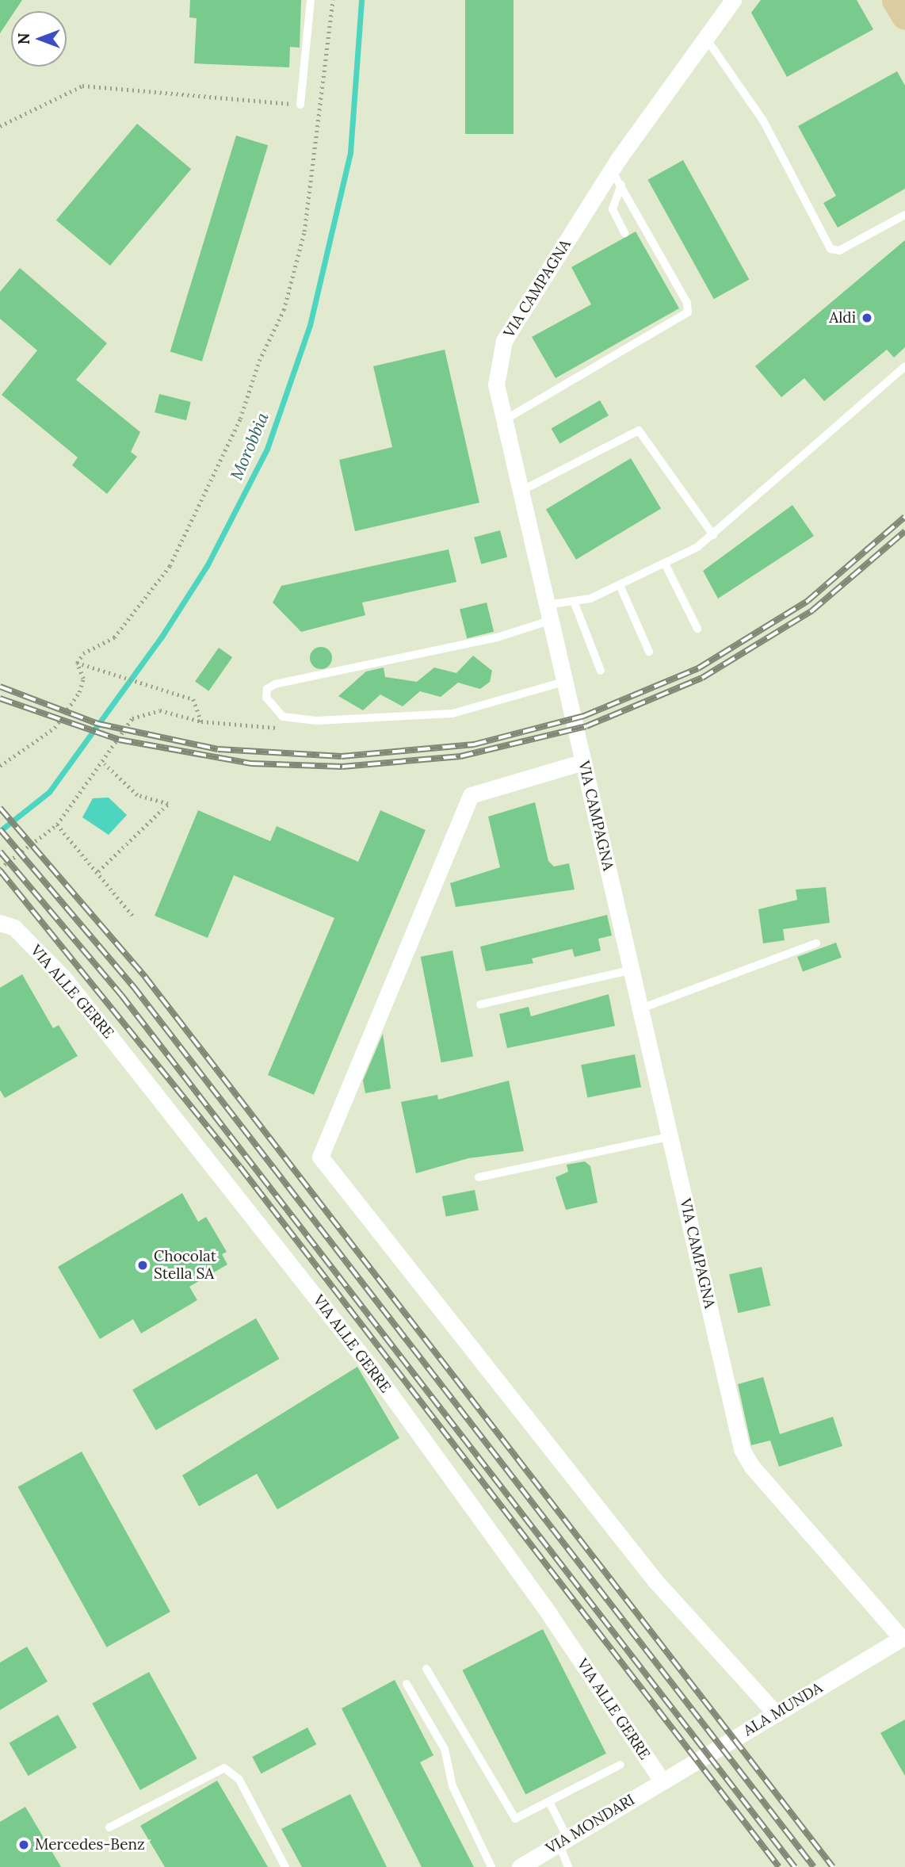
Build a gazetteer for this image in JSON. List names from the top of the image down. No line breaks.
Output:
{"streets":{"street":["VIA CAMPAGNA","VIA ALLE GERRE","ALA MUNDA","VIA MONDARI"]},"crossings":[["VIA CAMPAGNA","ALA MUNDA"],["VIA ALLE GERRE","ALA MUNDA"],["VIA ALLE GERRE","VIA MONDARI"],["ALA MUNDA","VIA MONDARI"]],"water":["Morobbia"],"places":["Aldi","Chocolat Stella SA","Mercedes-Benz"],"north":"left"}
